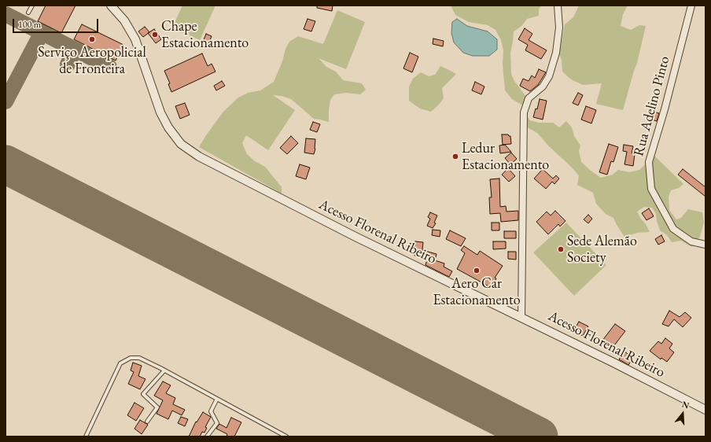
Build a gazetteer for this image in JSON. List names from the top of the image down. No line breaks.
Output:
{"streets":{"street":["Rua Adelino Pinto","Acesso Florenal Ribeiro"]},"places":["Chape Estacionamento","Serviço Aeropolicial de Fronteira","Ledur Estacionamento","Sede Alemão Society","Aero Car Estacionamento"],"scale_bar":"100 m","north":"top"}
